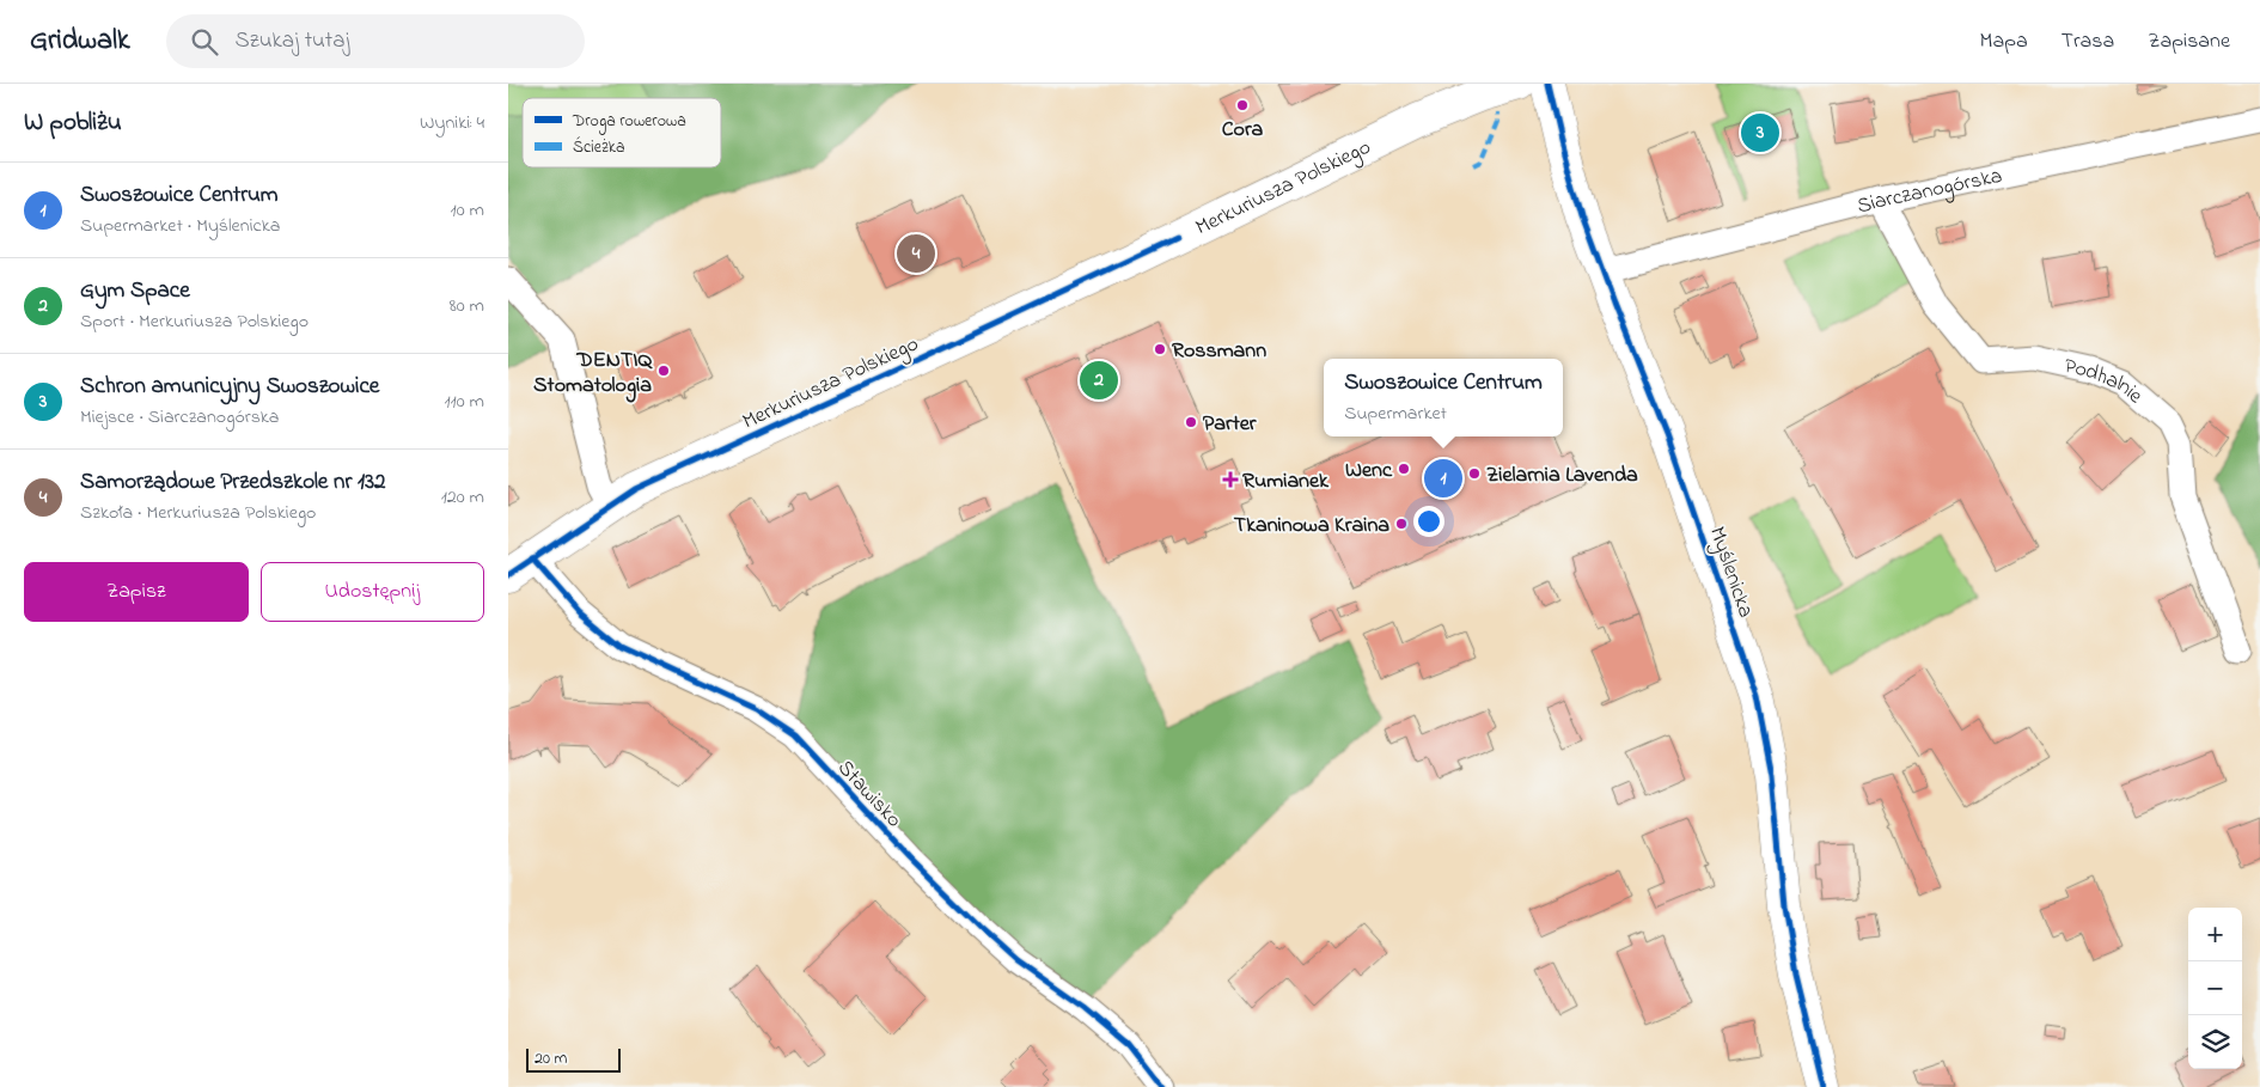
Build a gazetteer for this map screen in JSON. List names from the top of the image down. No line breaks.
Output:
{"streets":{"street":["Merkuriusza Polskiego","Siarczanogórska","Podhalnie","Myślenicka","Stawisko"]},"crossings":[["Merkuriusza Polskiego","Stawisko"],["Siarczanogórska","Podhalnie"],["Siarczanogórska","Myślenicka"]],"places":{"other":["Cora","Rossmann","DENTIQ Stomatologia","Parter","Wenc","Zielarnia Lavenda","Tkaninowa Kraina"],"health":["Rumianek"]},"legend":["Droga rowerowa","Ścieżka"],"scale_bar":"20 m","page":{"header":"Gridwalk","search":"Szukaj tutaj","nav":["Mapa","Trasa","Zapisane"],"heading":["W pobliżu","Wyniki: 4"],"pins":["3","4","2","1"],"list":[{"mark":"1","name":"Swoszowice Centrum","note":"Supermarket · Myślenicka","value":"10 m"},{"mark":"2","name":"Gym Space","note":"Sport · Merkuriusza Polskiego","value":"80 m"},{"mark":"3","name":"Schron amunicyjny Swoszowice","note":"Miejsce · Siarczanogórska","value":"110 m"},{"mark":"4","name":"Samorządowe Przedszkole nr 132","note":"Szkoła · Merkuriusza Polskiego","value":"120 m"}],"popup":["Swoszowice Centrum","Supermarket"],"buttons":["Zapisz","Udostępnij"],"map_buttons":["+","−"],"scale":"20 m"}}
